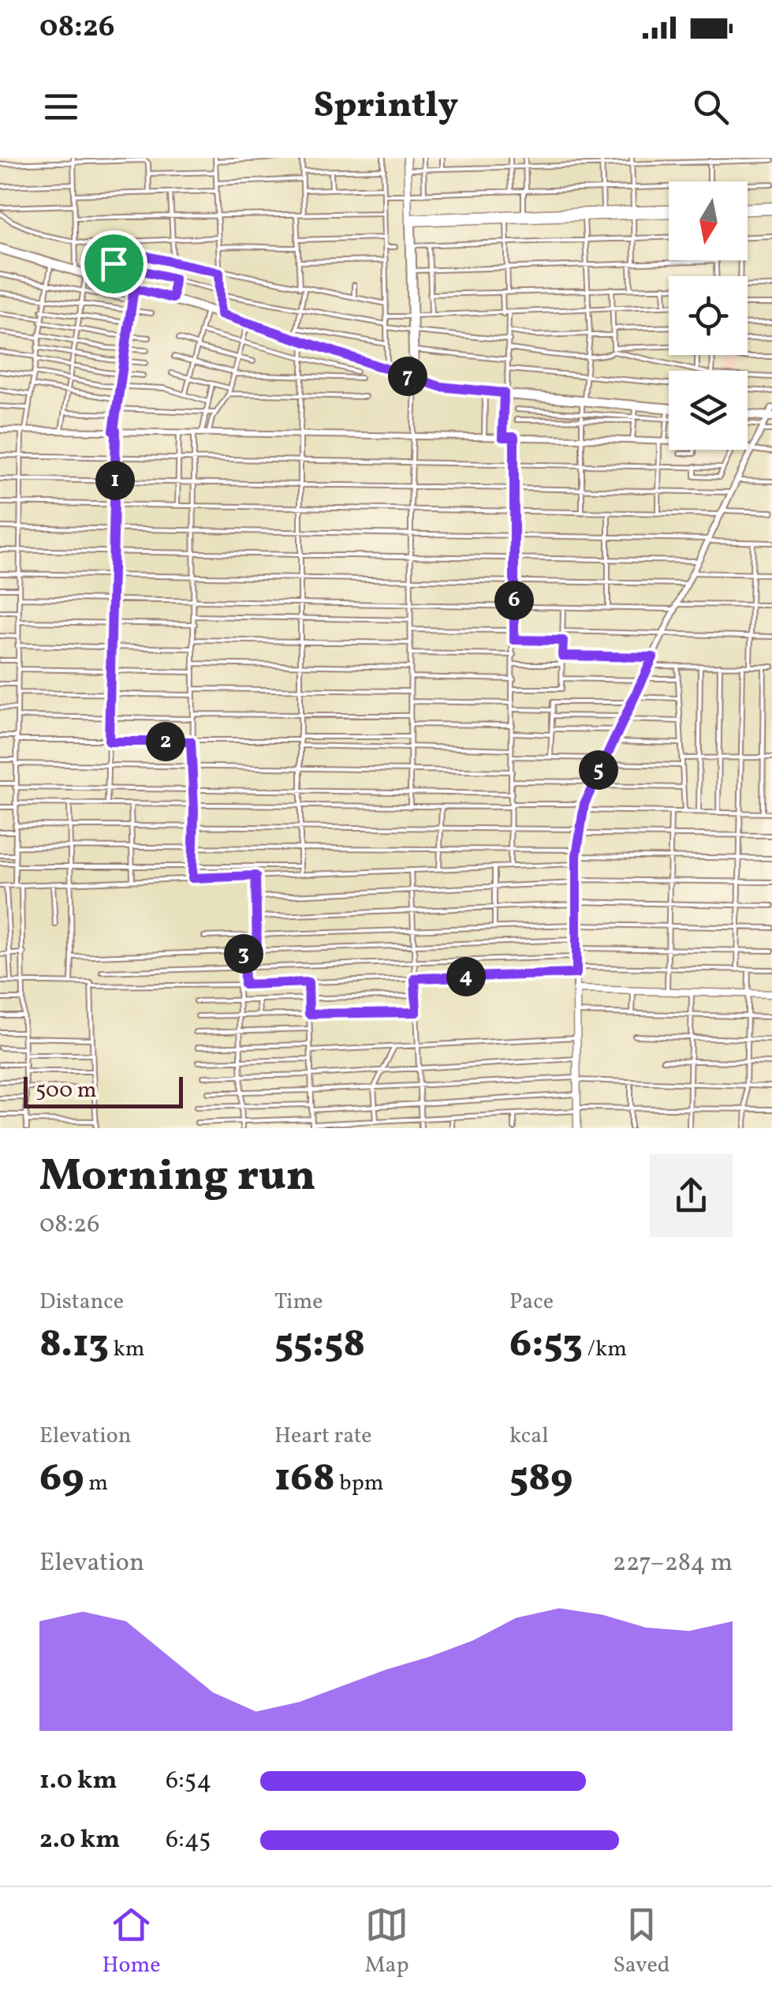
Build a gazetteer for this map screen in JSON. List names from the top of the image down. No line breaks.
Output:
{"scale_bar":"500 m","north":"bottom","page":{"status":"08:26","header":"Sprintly","pins":["7","1","6","2","5","3","4"],"scale":"500 m","heading":["Morning run","08:26"],"stats":[["Distance","8.13 km"],["Time","55:58"],["Pace","6:53 /km"],["Elevation","69 m"],["Heart rate","168 bpm"],["kcal","589"]],"chart":["Elevation","227–284 m"],"list":[{"name":"1.0 km","note":"6:54"},{"name":"2.0 km","note":"6:45"}],"tabs":["Home","Map","Saved"]}}
